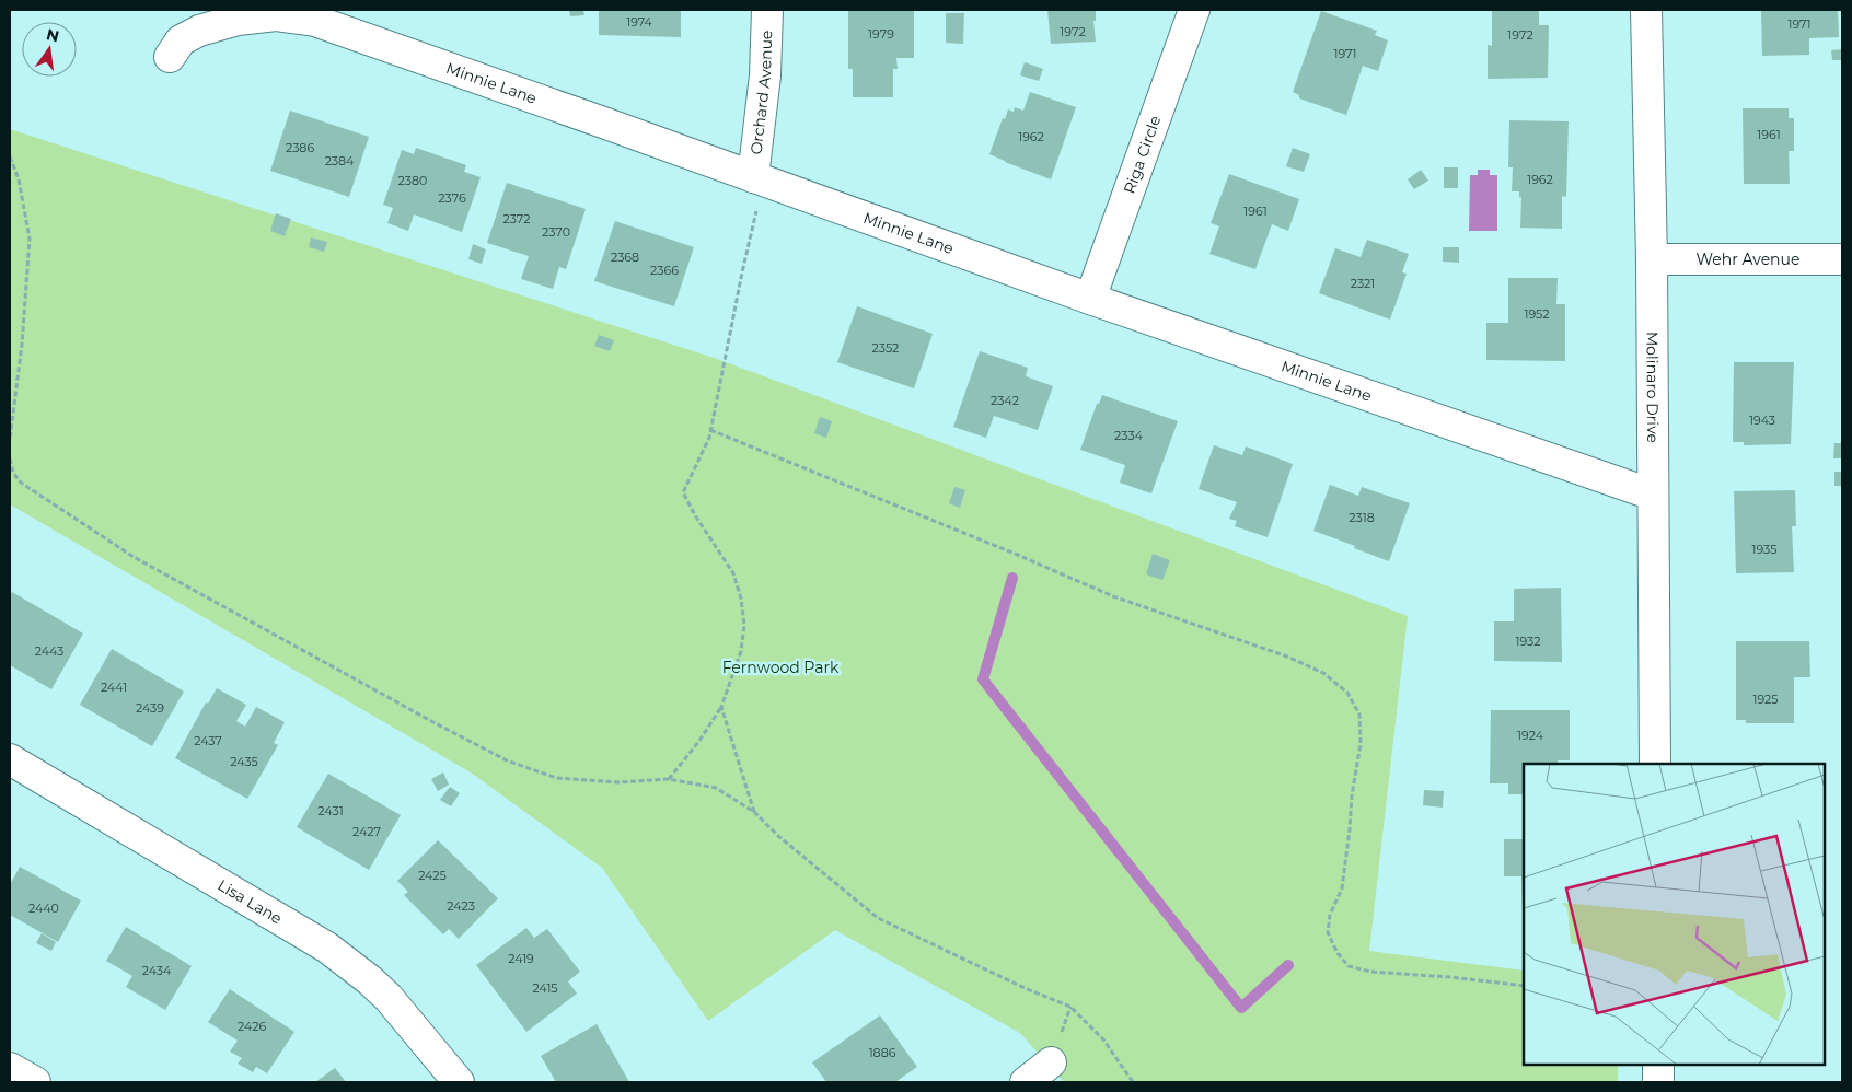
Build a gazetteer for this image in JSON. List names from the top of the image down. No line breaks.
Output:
{"streets":{"street":["Minnie Lane","Orchard Avenue","Riga Circle","Wehr Avenue","Molinaro Drive","Lisa Lane"]},"crossings":[["Minnie Lane","Orchard Avenue"],["Minnie Lane","Riga Circle"],["Minnie Lane","Molinaro Drive"],["Wehr Avenue","Molinaro Drive"]],"parks":["Fernwood Park"],"house_numbers":["1974","1971","1972","1979","1972","1971","1961","1962","2386","2384","1962","2380","2376","1961","2372","2370","2368","2366","2321","1952","2352","2342","1943","2334","2318","1935","1932","2443","2441","1925","2439","1924","2437","2435","2431","2427","2425","2423","2440","2419","2434","2415","2426","1886"],"north":"top"}
